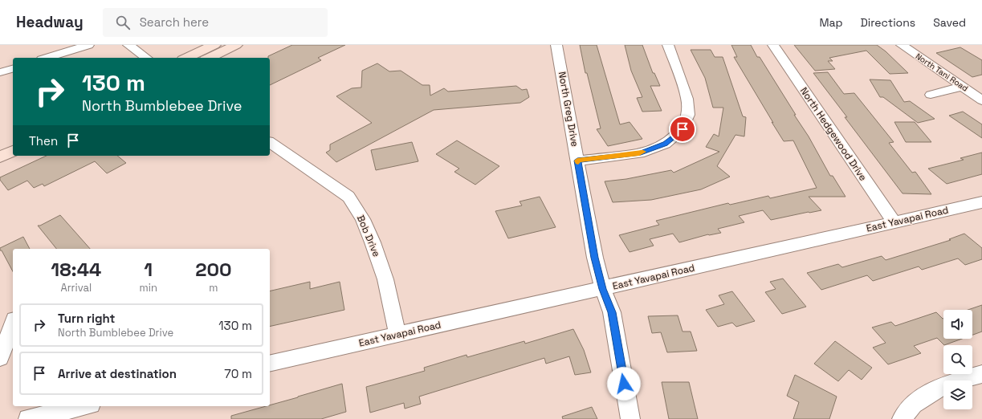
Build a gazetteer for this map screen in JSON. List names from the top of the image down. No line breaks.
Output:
{"streets":{"street":["North Tani Road","North Greg Drive","North Hedgewood Drive","East Yavapai Road","Bob Drive"]},"crossings":[["North Greg Drive","East Yavapai Road"],["North Hedgewood Drive","East Yavapai Road"],["East Yavapai Road","Bob Drive"]],"page":{"header":"Headway","search":"Search here","nav":["Map","Directions","Saved"],"turn":["130 m","North Bumblebee Drive"],"then":"Then","eta":["18:44","Arrival","1","min","200","m"],"list":[{"name":"Turn right","note":"North Bumblebee Drive","value":"130 m"},{"name":"Arrive at destination","value":"70 m"}]}}
